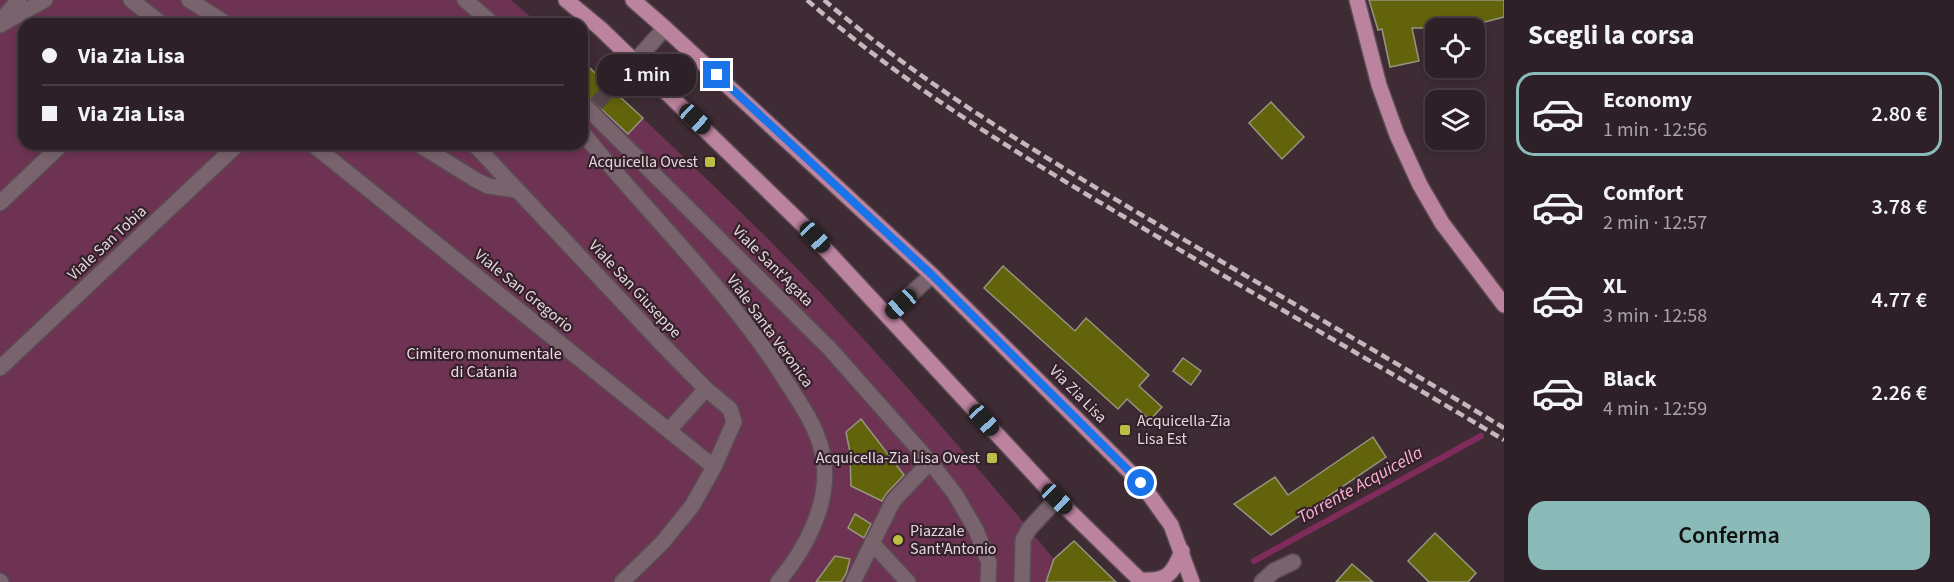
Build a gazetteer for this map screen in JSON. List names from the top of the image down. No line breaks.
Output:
{"streets":{"main road":["Via Zia Lisa"],"street":["Viale San Tobia","Viale Sant'Agata","Viale San Giuseppe","Viale San Gregorio","Viale Santa Veronica"]},"crossings":[["Viale San Giuseppe","Viale San Gregorio"]],"water":["Torrente Acquicella"],"parks":["Cimitero monumentale di Catania"],"places":{"transit":["Acquicella Ovest","Acquicella-Zia Lisa Est","Acquicella-Zia Lisa Ovest"],"other":["Piazzale Sant'Antonio"]},"page":{"heading":"Scegli la corsa","banner":["Via Zia Lisa","Via Zia Lisa"],"bubble":"1 min","list":[{"name":"Economy","note":"1 min · 12:56","value":"2.80 €"},{"name":"Comfort","note":"2 min · 12:57","value":"3.78 €"},{"name":"XL","note":"3 min · 12:58","value":"4.77 €"},{"name":"Black","note":"4 min · 12:59","value":"2.26 €"}],"buttons":"Conferma"}}
